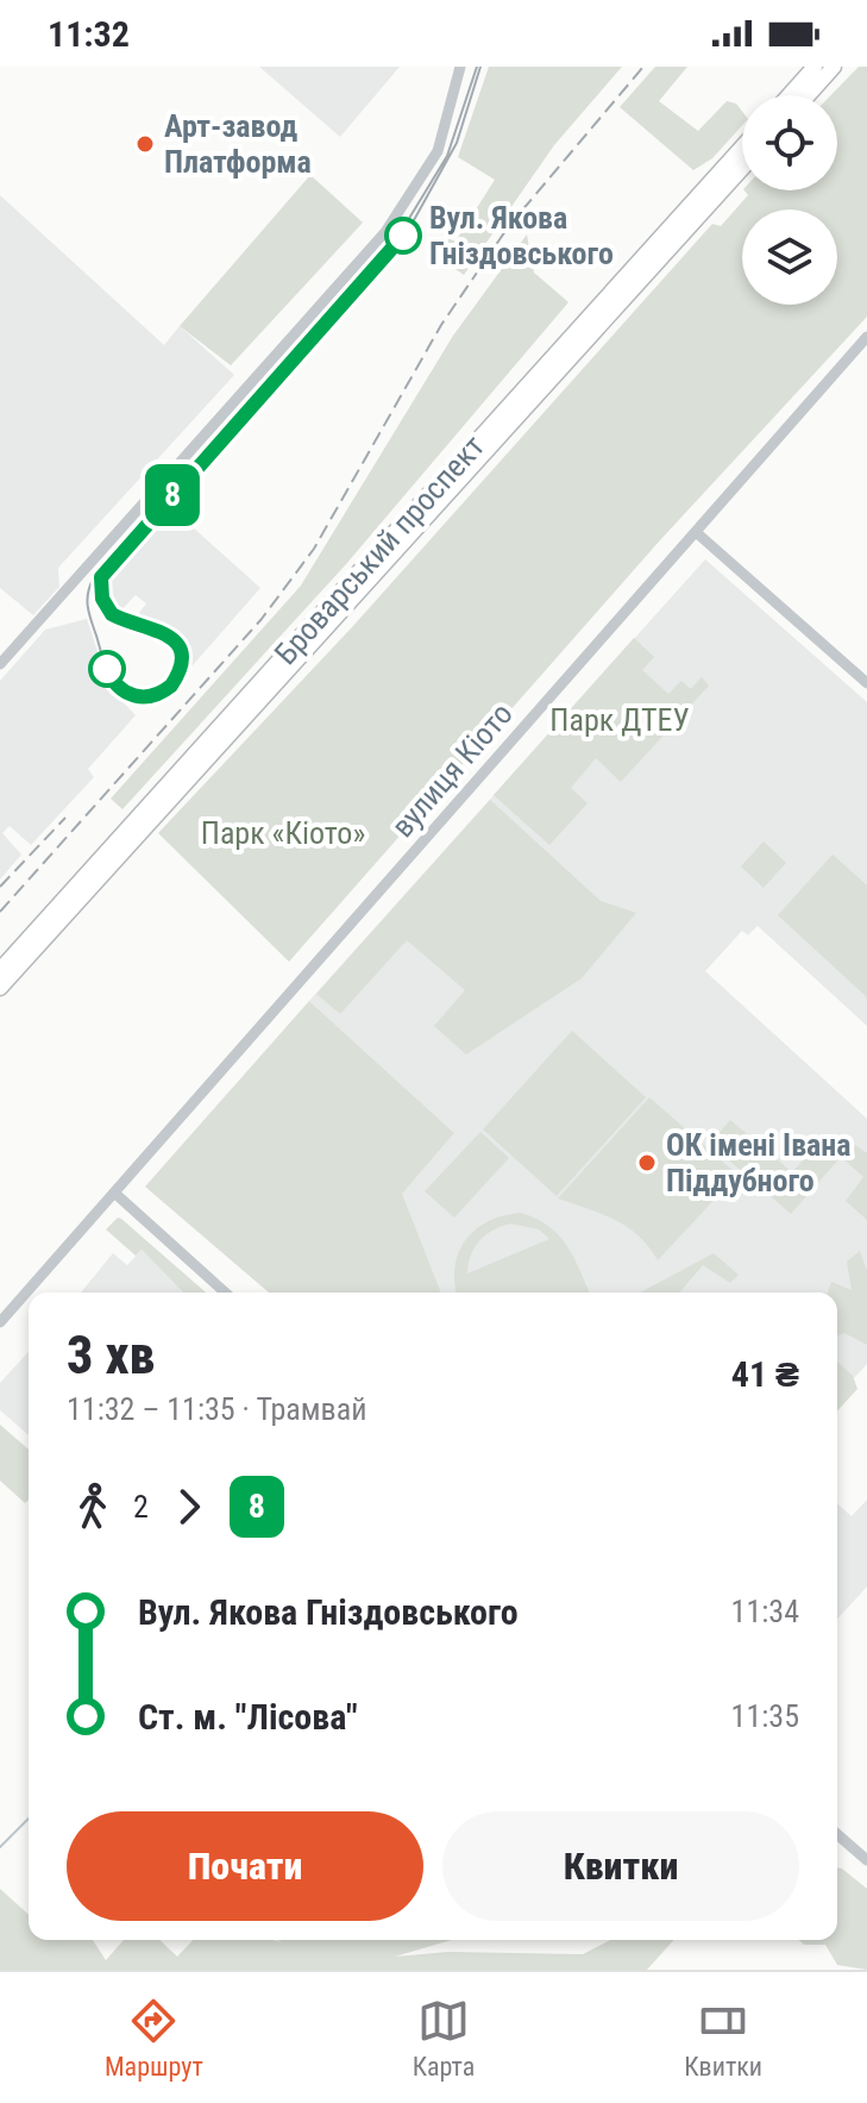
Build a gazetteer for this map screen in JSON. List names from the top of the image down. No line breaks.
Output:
{"streets":{"highway":["Броварський проспект"],"street":["вулиця Кіото"]},"parks":["Парк ДТЕУ","Парк «Кіото»"],"places":["Арт-завод Платформа","Вул. Якова Гніздовського","ОК імені Івана Піддубного"],"lines":["tram line 8"],"page":{"status":"11:32","on_map":"8","heading":["3 хв","11:32 – 11:35 · Трамвай","41 ₴"],"legs":["2","8"],"list":[{"name":"Вул. Якова Гніздовського","value":"11:34"},{"name":"Ст. м. \"Лісова\"","value":"11:35"}],"buttons":["Почати","Квитки"],"tabs":["Маршрут","Карта","Квитки"]}}
